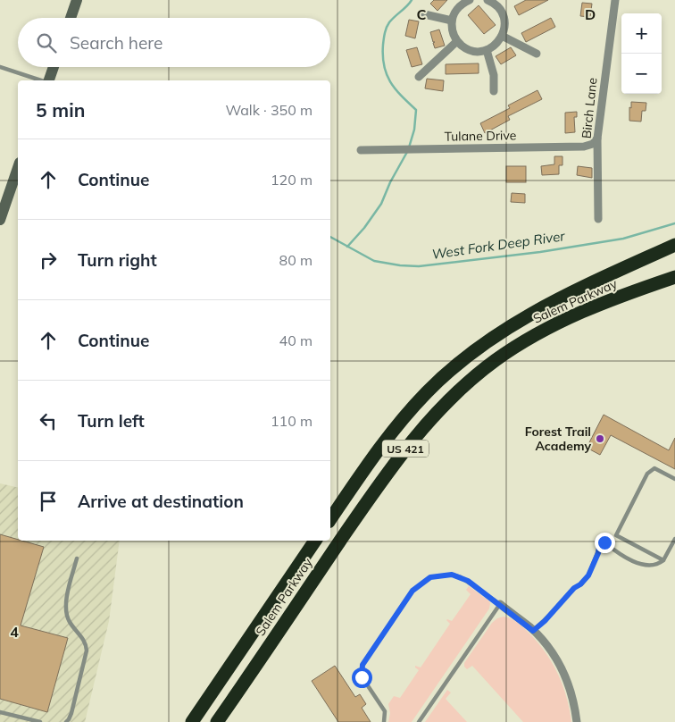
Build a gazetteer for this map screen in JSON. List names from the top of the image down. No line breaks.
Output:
{"streets":{"highway":["Salem Parkway","US 421"],"street":["Birch Lane","Tulane Drive"]},"crossings":[["Birch Lane","Tulane Drive"]],"water":["West Fork Deep River"],"places":["Forest Trail Academy"],"page":{"map_buttons":["+","−"],"search":"Search here","heading":["5 min","Walk · 350 m"],"list":[["Continue","120 m"],["Turn right","80 m"],["Continue","40 m"],["Turn left","110 m"],"Arrive at destination"]},"grid":{"columns":["C","D"],"rows":["4"]}}
